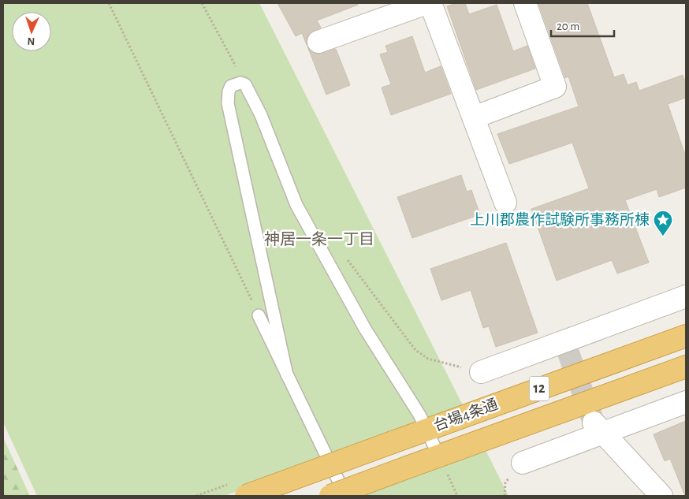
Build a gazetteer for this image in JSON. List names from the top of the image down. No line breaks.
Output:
{"streets":{"highway":["12","台場4条通"]},"districts":["神居一条一丁目"],"places":{"place":["上川郡農作試験所事務所棟"]},"scale_bar":"20 m","north":"bottom"}
